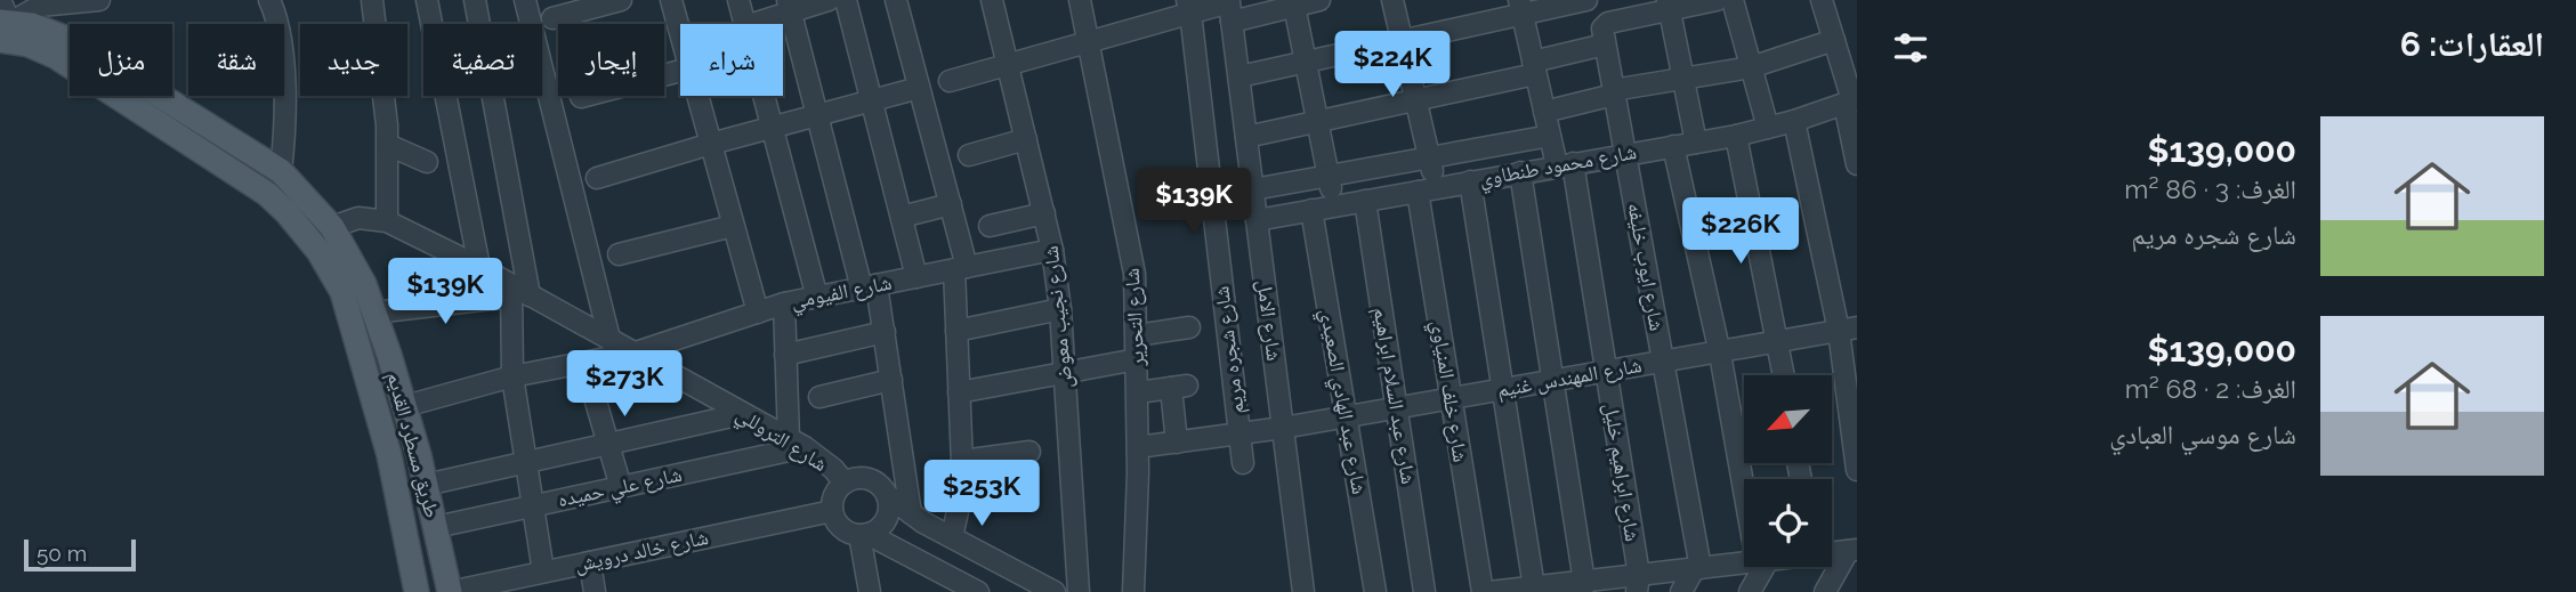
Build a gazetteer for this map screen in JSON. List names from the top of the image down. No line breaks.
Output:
{"streets":{"main road":["طريق مسطرد القديم"],"street":["شارع محمود طنطاوي","شارع ايوب خليفه","شارع الفيومي","شارع نجيب معوض","شارع التحرير","شارع الامل","شارع شجره مريم","شارع المهندس غنيم","شارع خلف المنياوي","شارع عبد السلام ابراهيم","شارع عبد الهادي الصعيدي","شارع التروللي","شارع ابراهيم خليل","شارع علي حميده","شارع خالد درويش"]},"crossings":[["شارع محمود طنطاوي","شارع ايوب خليفه"],["شارع محمود طنطاوي","شارع الامل"],["شارع محمود طنطاوي","شارع خلف المنياوي"],["شارع محمود طنطاوي","شارع عبد السلام ابراهيم"],["شارع محمود طنطاوي","شارع عبد الهادي الصعيدي"],["شارع محمود طنطاوي","شارع ابراهيم خليل"],["شارع ايوب خليفه","شارع المهندس غنيم"],["شارع الفيومي","شارع نجيب معوض"],["شارع الفيومي","شارع التروللي"],["شارع الفيومي","طريق مسطرد القديم"],["شارع التحرير","شارع المهندس غنيم"],["شارع الامل","شارع المهندس غنيم"],["شارع شجره مريم","شارع المهندس غنيم"],["شارع المهندس غنيم","شارع خلف المنياوي"],["شارع المهندس غنيم","شارع عبد السلام ابراهيم"],["شارع المهندس غنيم","شارع عبد الهادي الصعيدي"],["شارع المهندس غنيم","شارع ابراهيم خليل"],["شارع التروللي","طريق مسطرد القديم"],["شارع التروللي","شارع علي حميده"],["شارع التروللي","شارع خالد درويش"],["طريق مسطرد القديم","شارع علي حميده"],["طريق مسطرد القديم","شارع خالد درويش"]],"scale_bar":"50 m","north":"bottom left","page":{"heading":"العقارات: 6","chip":["شراء","إيجار","تصفية","جديد","شقة","منزل"],"price":["$224K","$139K","$226K","$139K","$273K","$253K"],"list":[{"name":"$139,000","note":"الغرف: 3 · 86 m² · شارع شجره مريم"},{"name":"$139,000","note":"الغرف: 2 · 68 m² · شارع موسي العبادي"}],"scale":"50 m"}}
